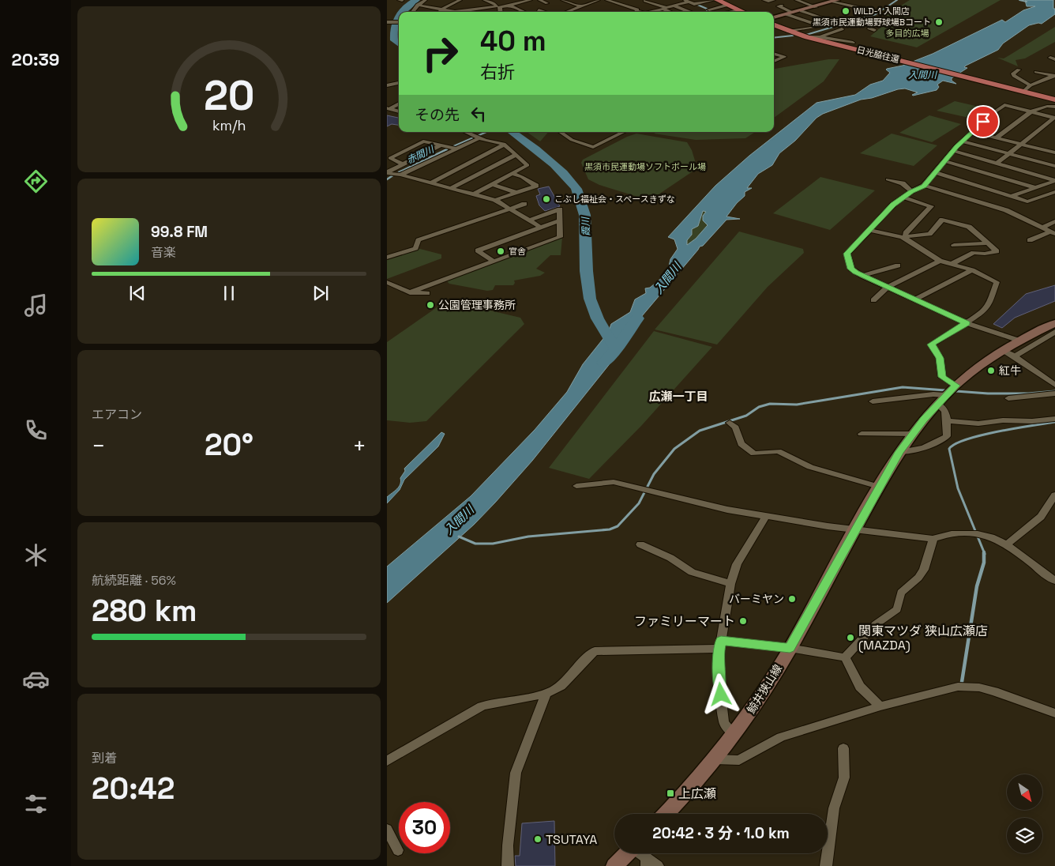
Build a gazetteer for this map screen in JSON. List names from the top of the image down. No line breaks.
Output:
{"streets":{"highway":["日光脇往還"],"main road":["鯨井狭山線"]},"districts":["広瀬一丁目"],"water":["入間川","赤間川","霞川"],"parks":["多目的広場","黒須市民運動場ソフトボール場"],"places":{"other":["WILD-1 入間店","黒須市民運動場野球場Bコート","こぶし福祉会・スペースきずな","官舎","公園管理事務所","紅牛","バーミヤン","ファミリーマート","関東マツダ 狭山広瀬店 (MAZDA)","TSUTAYA"],"transit":["上広瀬"]},"north":"bottom right","page":{"tabs":"20:39","turn":["40 m","右折"],"then":"その先","song":["99.8 FM","音楽"],"tile":["エアコン",["航続距離 · 56%","280 km"],["到着","20:42"]],"heat":["−","20°","+"],"limit":"30","trip":"20:42 · 3 分 · 1.0 km","gauge":["20","km/h"]}}
